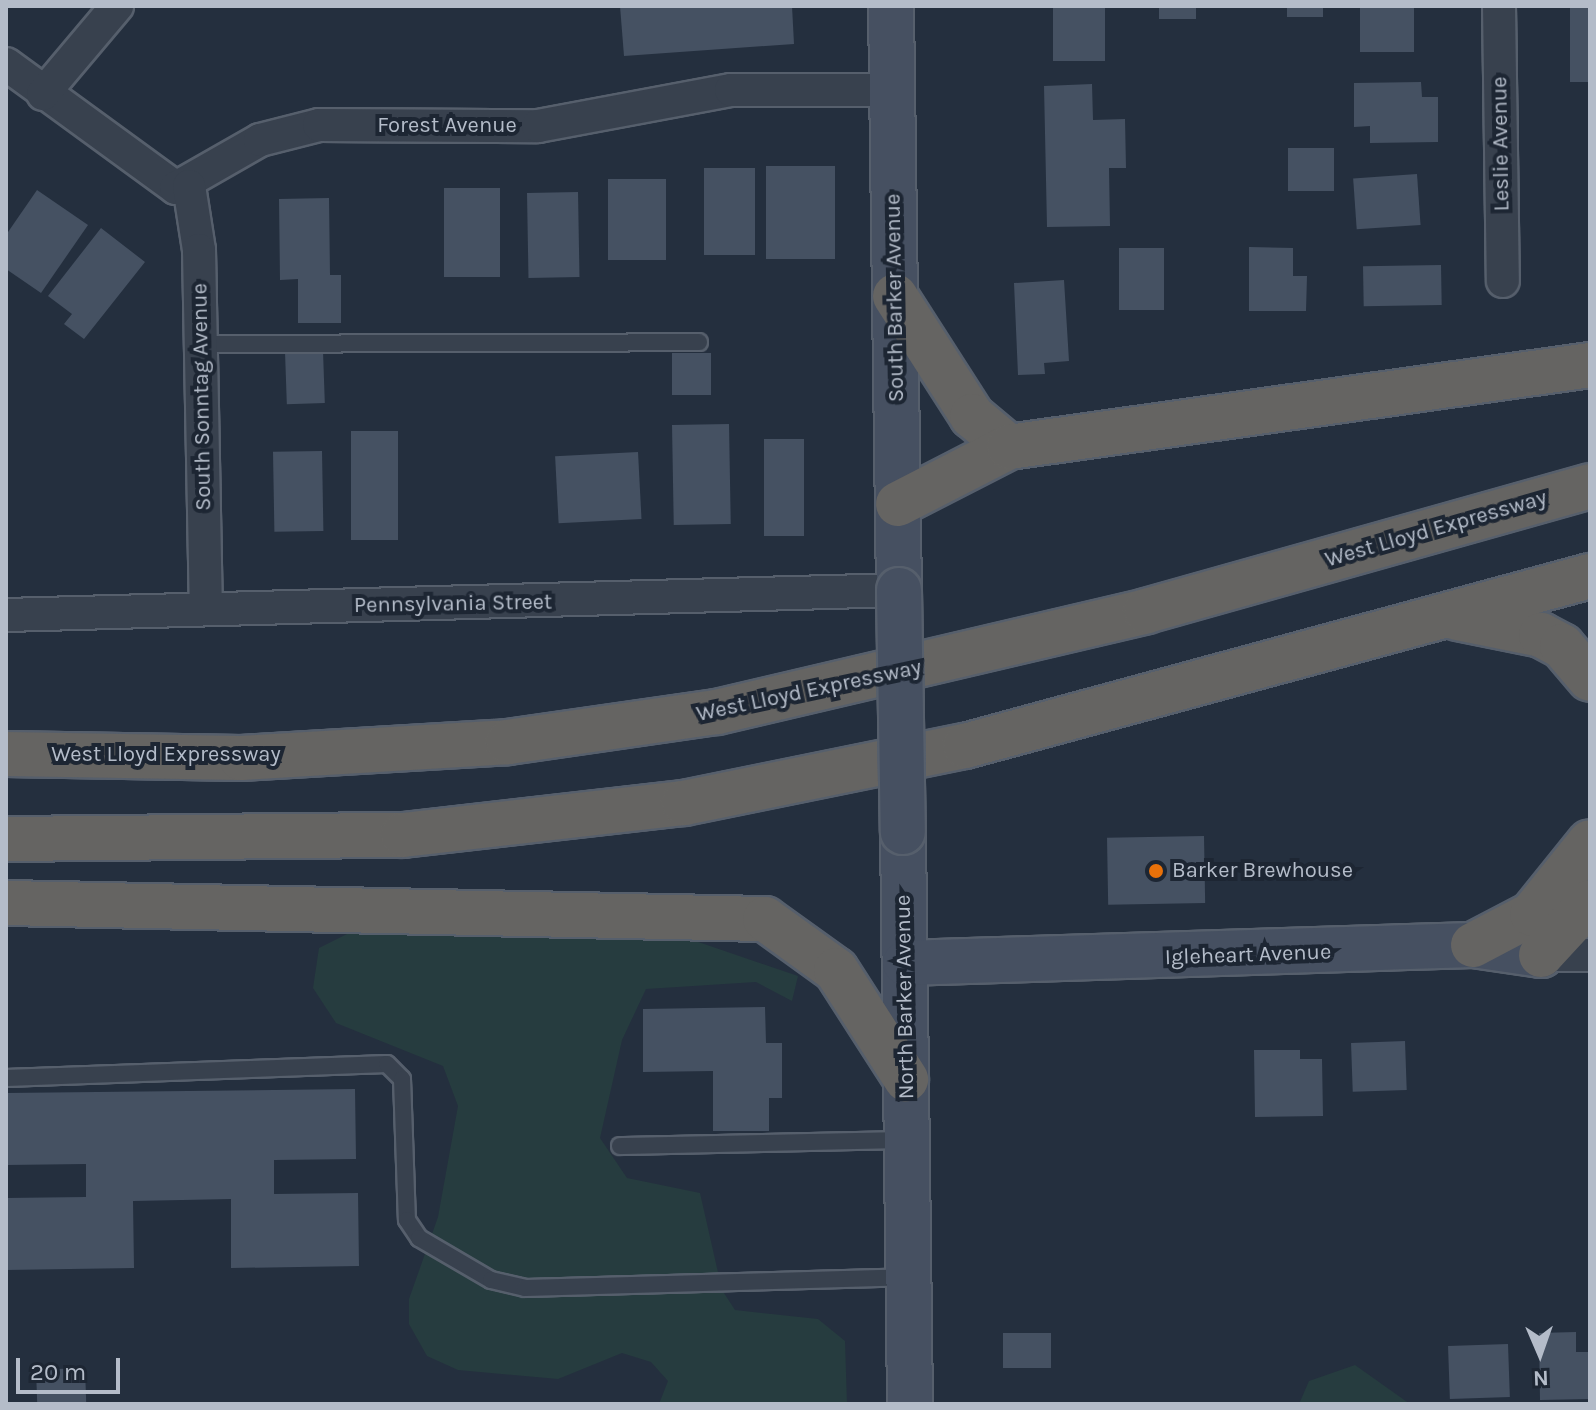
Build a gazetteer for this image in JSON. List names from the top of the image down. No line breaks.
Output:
{"streets":{"highway":["West Lloyd Expressway"],"main road":["South Barker Avenue","Igleheart Avenue","North Barker Avenue"],"street":["Forest Avenue","Leslie Avenue","South Sonntag Avenue","Pennsylvania Street"]},"crossings":[["Forest Avenue","South Barker Avenue"],["Forest Avenue","South Sonntag Avenue"],["South Barker Avenue","Pennsylvania Street"],["South Barker Avenue","North Barker Avenue"],["South Sonntag Avenue","Pennsylvania Street"],["Pennsylvania Street","North Barker Avenue"],["Igleheart Avenue","North Barker Avenue"]],"places":["Barker Brewhouse"],"scale_bar":"20 m","north":"bottom"}
